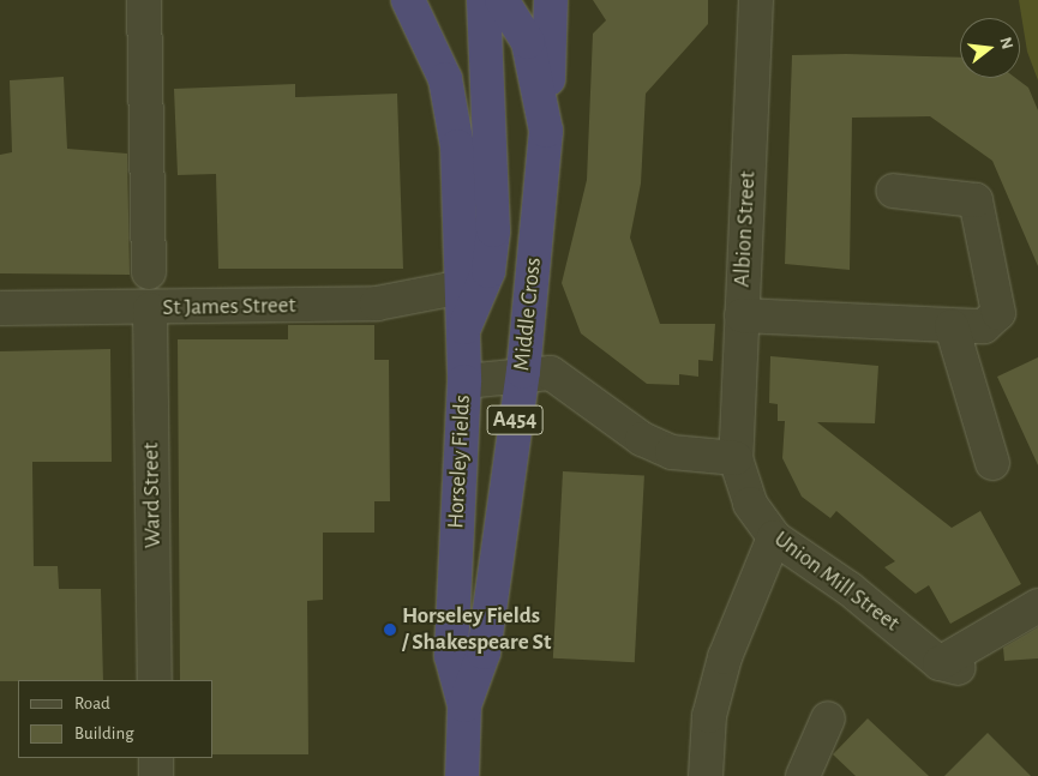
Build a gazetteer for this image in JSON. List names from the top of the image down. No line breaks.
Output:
{"streets":{"highway":["Middle Cross","A454","Horseley Fields"],"street":["Albion Street","St James Street","Ward Street","Union Mill Street"]},"crossings":[["Albion Street","Union Mill Street"],["St James Street","Horseley Fields"],["St James Street","Ward Street"],["Middle Cross","A454"],["Middle Cross","Horseley Fields"]],"places":["Horseley Fields / Shakespeare St"],"legend":["Road","Building"],"north":"right"}
